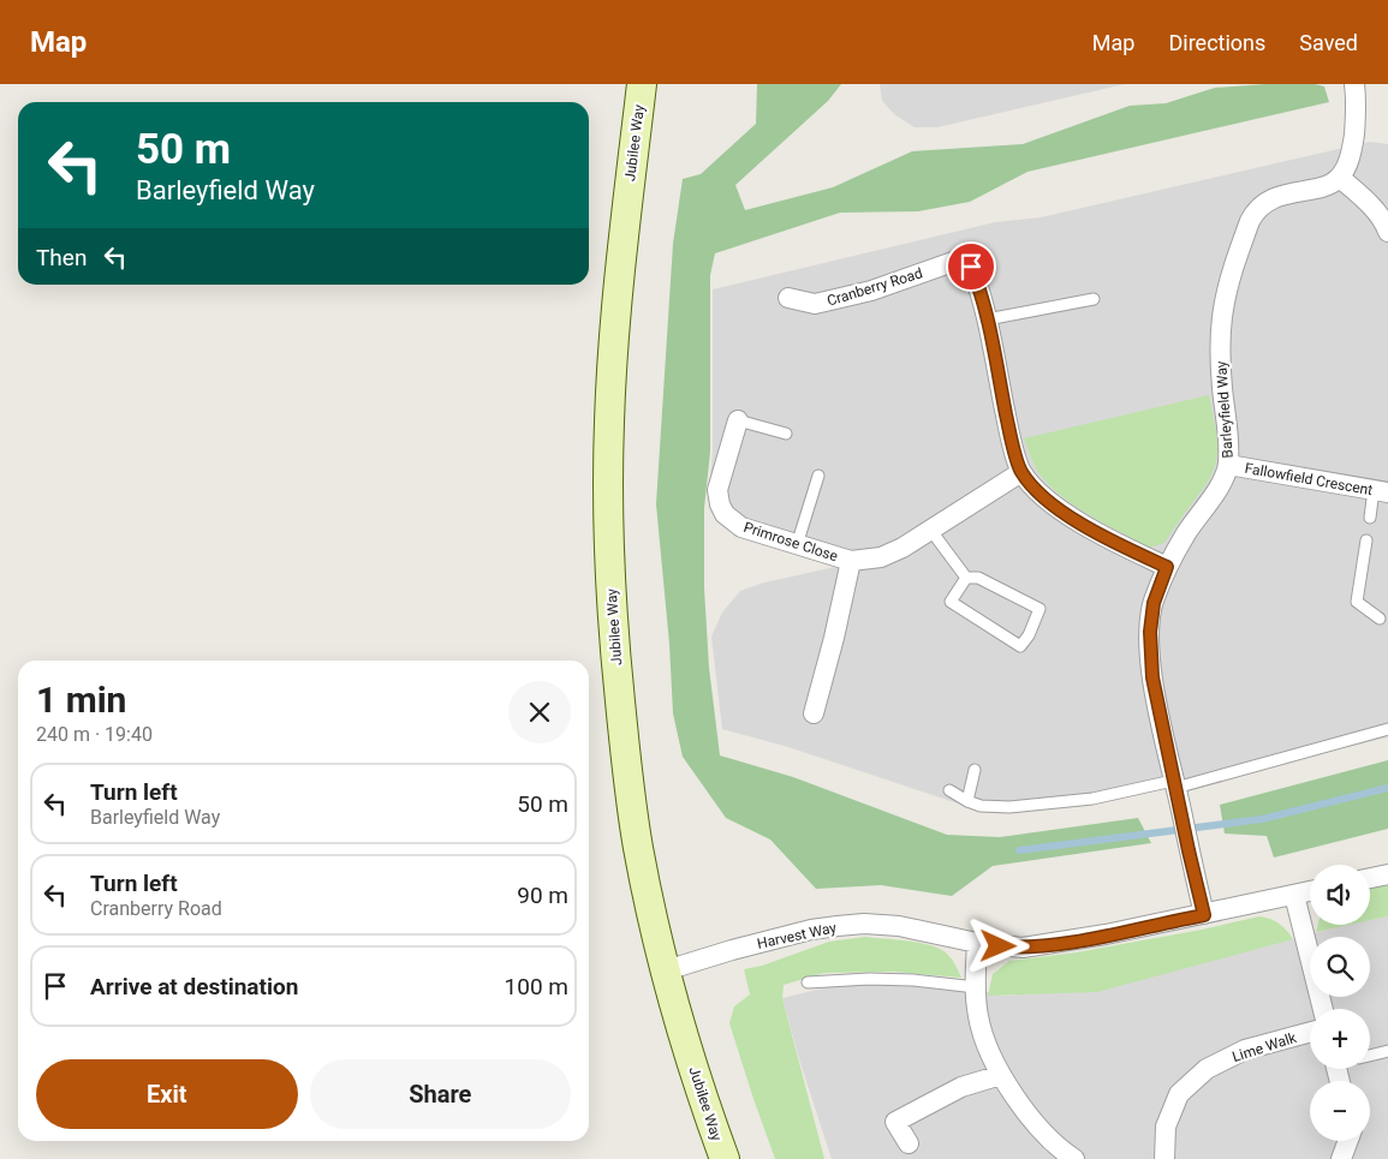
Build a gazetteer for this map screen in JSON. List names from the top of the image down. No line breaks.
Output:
{"streets":{"street":["Jubilee Way","Cranberry Road","Barleyfield Way","Fallowfield Crescent","Primrose Close","Harvest Way","Lime Walk"]},"crossings":[["Jubilee Way","Harvest Way"],["Cranberry Road","Barleyfield Way"],["Cranberry Road","Primrose Close"],["Barleyfield Way","Fallowfield Crescent"],["Barleyfield Way","Harvest Way"]],"page":{"header":"Map","nav":["Map","Directions","Saved"],"turn":["50 m","Barleyfield Way"],"then":"Then","heading":["1 min","240 m · 19:40"],"list":[{"name":"Turn left","note":"Barleyfield Way","value":"50 m"},{"name":"Turn left","note":"Cranberry Road","value":"90 m"},{"name":"Arrive at destination","value":"100 m"}],"map_buttons":["+","−"],"buttons":["Exit","Share"]}}
